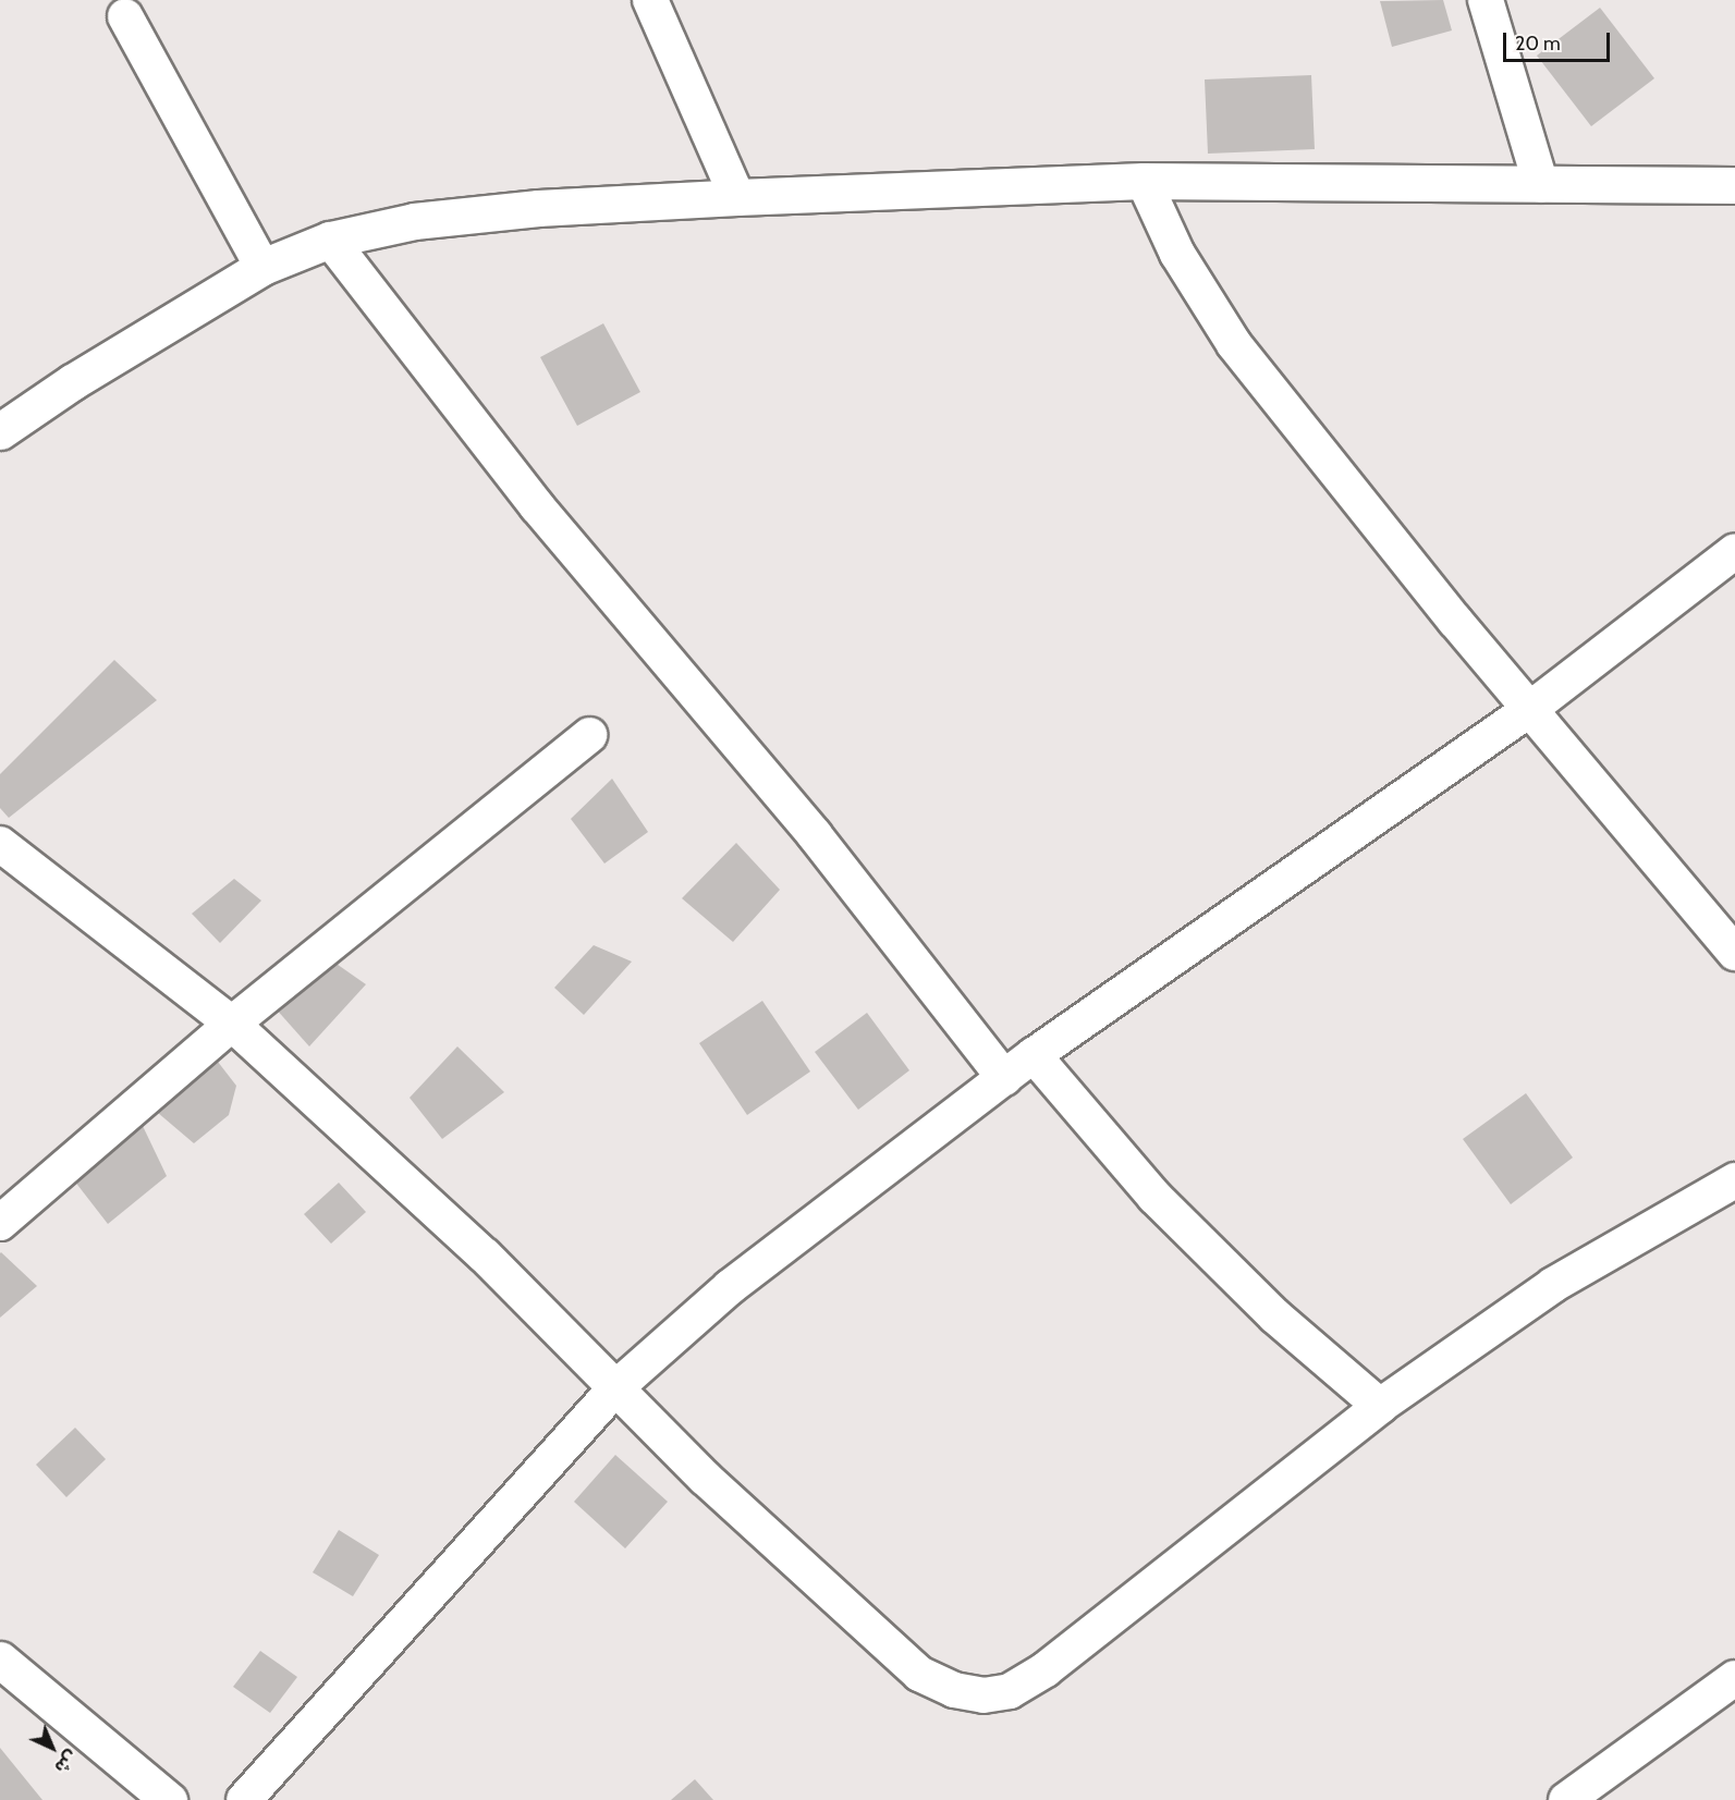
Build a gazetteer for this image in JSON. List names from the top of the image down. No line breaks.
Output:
{"scale_bar":"20 m","north":"bottom right"}
